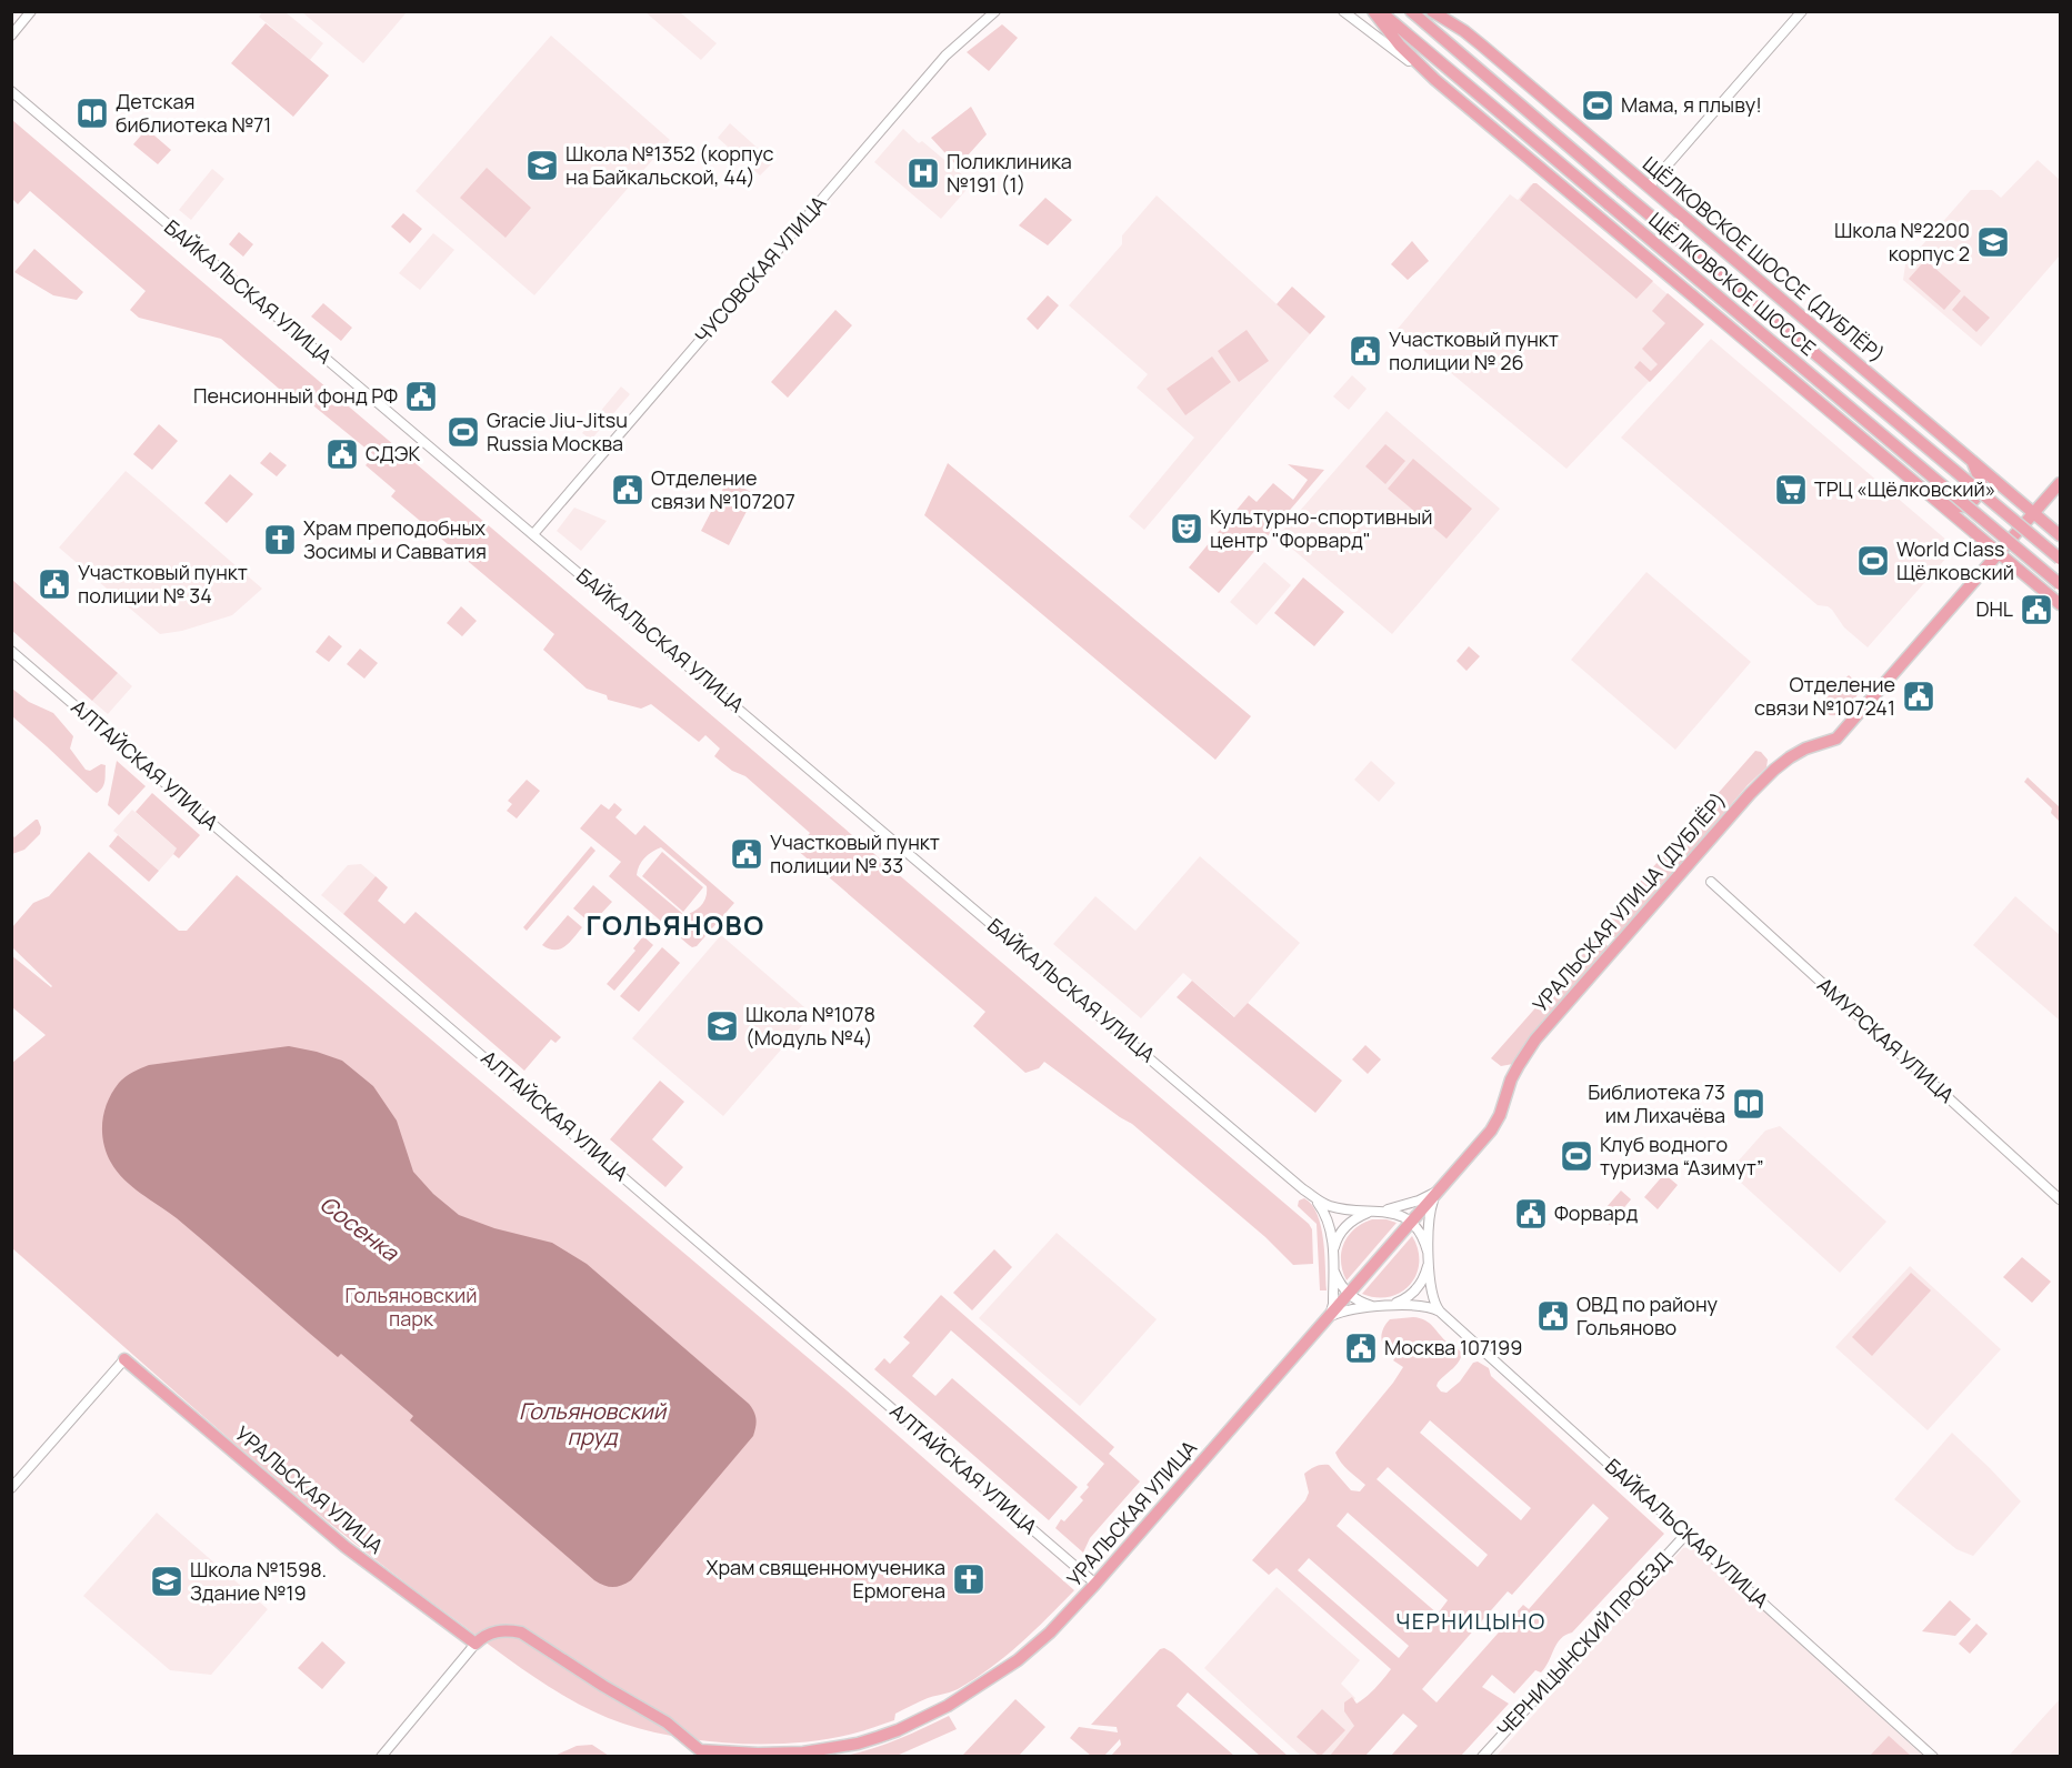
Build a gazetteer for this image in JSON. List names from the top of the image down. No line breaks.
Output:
{"streets":{"main road":["ЩЁЛКОВСКОЕ ШОССЕ (ДУБЛЁР)","ЩЁЛКОВСКОЕ ШОССЕ","УРАЛЬСКАЯ УЛИЦА (ДУБЛЁР)","УРАЛЬСКАЯ УЛИЦА"],"street":["ЧУСОВСКАЯ УЛИЦА","БАЙКАЛЬСКАЯ УЛИЦА","АЛТАЙСКАЯ УЛИЦА","АМУРСКАЯ УЛИЦА","ЧЕРНИЦЫНСКИЙ ПРОЕЗД"]},"crossings":[["ЧУСОВСКАЯ УЛИЦА","БАЙКАЛЬСКАЯ УЛИЦА"],["БАЙКАЛЬСКАЯ УЛИЦА","ЧЕРНИЦЫНСКИЙ ПРОЕЗД"],["АЛТАЙСКАЯ УЛИЦА","УРАЛЬСКАЯ УЛИЦА"],["УРАЛЬСКАЯ УЛИЦА (ДУБЛЁР)","УРАЛЬСКАЯ УЛИЦА"]],"districts":["ГОЛЬЯНОВО","ЧЕРНИЦЫНО"],"water":["Сосенка","Гольяновский пруд"],"parks":["Гольяновcкий парк"],"places":{"sports":["Мама, я плыву!","Gracie Jiu-Jitsu Russia Москва","World Class Щёлковский","Клуб водного туризма “Азимут”"],"library":["Детская библиотека №71","Библиотека 73 им Лихачёва"],"school or university":["Школа №1352 (корпус на Байкальской, 44)","Школа №2200 корпус 2","Школа №1078 (Модуль №4)","Школа №1598. Здание №19"],"hospital":["Поликлиника №191 (1)"],"public building":["Участковый пункт полиции № 26","Пенсионный фонд РФ","СДЭК","Отделение связи №107207","Участковый пункт полиции № 34","DHL","Отделение связи №107241","Участковый пункт полиции № 33","Форвард","ОВД по району Гольяново","Москва 107199"],"supermarket":["ТРЦ «Щёлковский»"],"theatre":["Культурно-спортивный центр \"Форвард\""],"church":["Храм преподобных Зосимы и Савватия","Храм священномученика Ермогена"]}}
